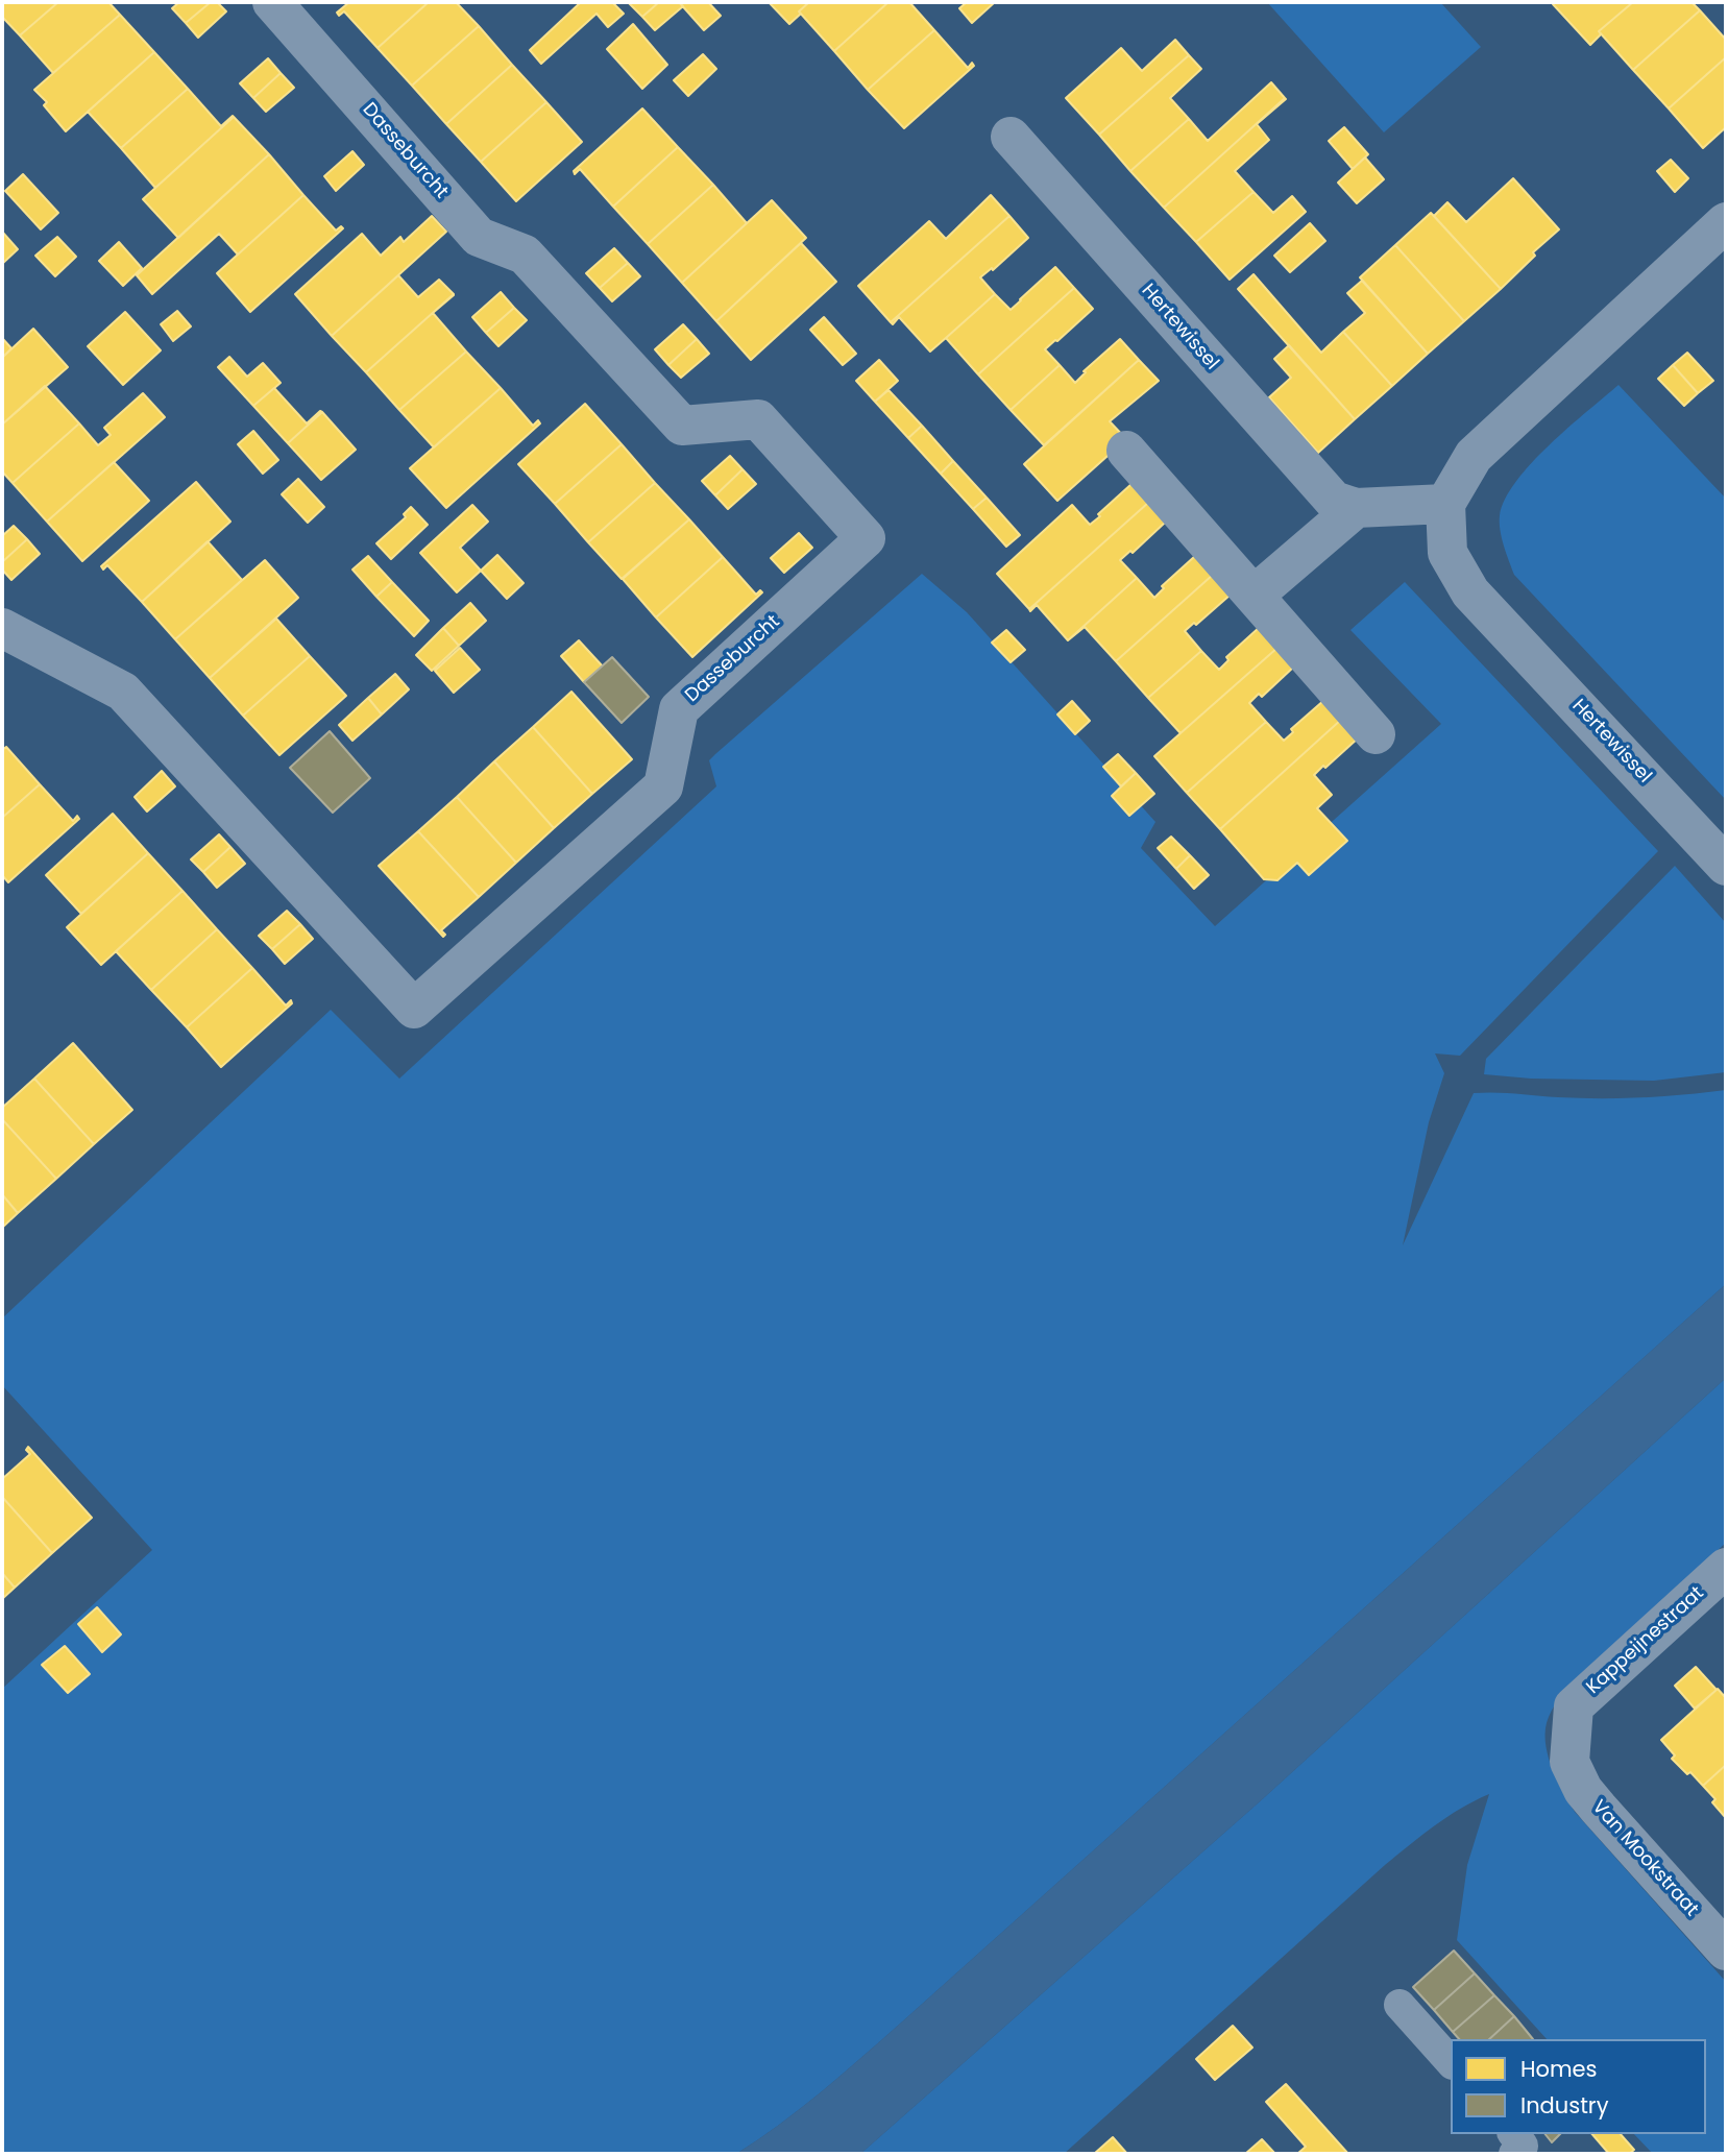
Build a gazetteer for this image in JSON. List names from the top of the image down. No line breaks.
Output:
{"streets":{"street":["Dasseburcht","Hertewissel","Kappeijnestraat","Van Mookstraat"]},"crossings":[["Kappeijnestraat","Van Mookstraat"]],"legend":["Homes","Industry"]}
